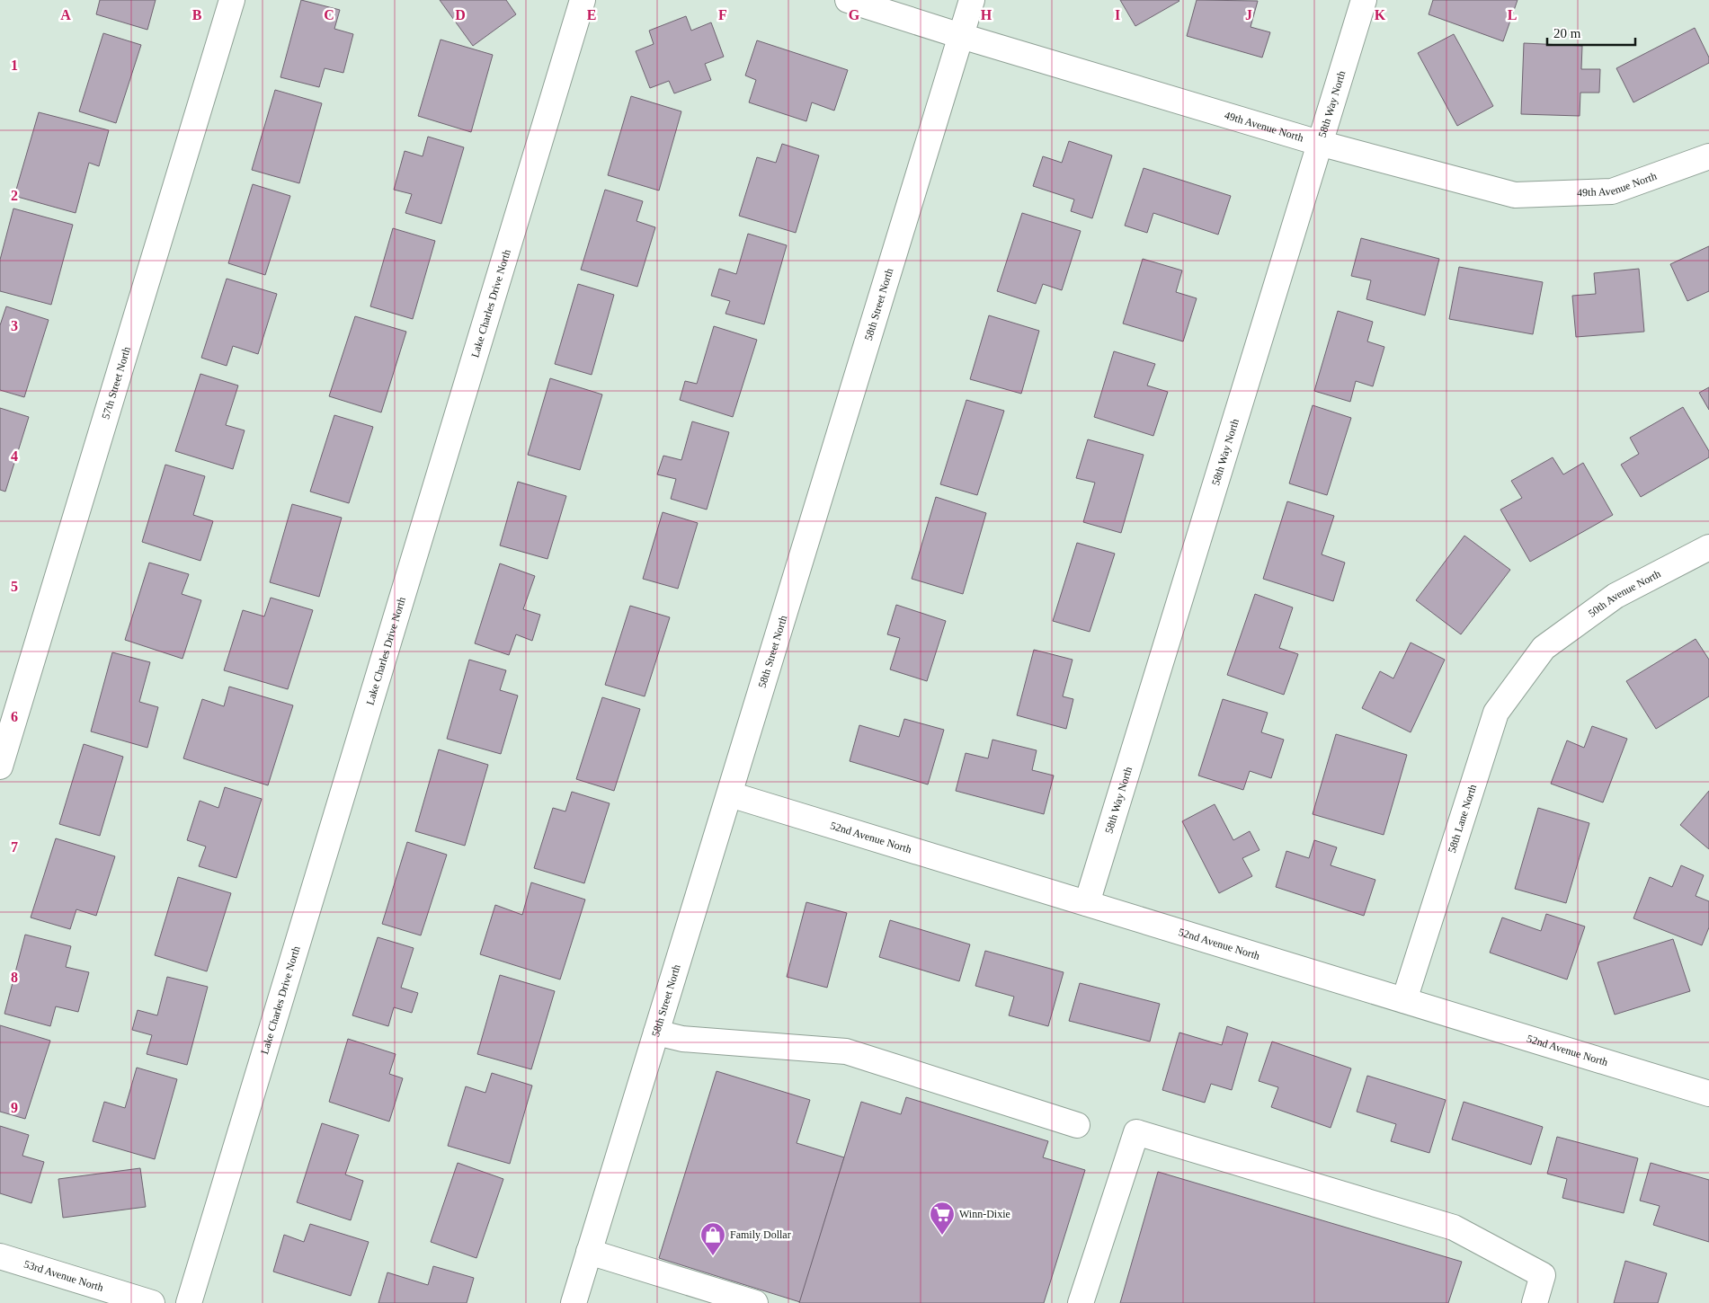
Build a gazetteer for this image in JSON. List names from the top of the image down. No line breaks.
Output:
{"streets":{"street":["58th Way North","49th Avenue North","Lake Charles Drive North","58th Street North","57th Street North","50th Avenue North","58th Lane North","52nd Avenue North","53rd Avenue North"]},"crossings":[["58th Way North","49th Avenue North"],["58th Way North","52nd Avenue North"],["49th Avenue North","58th Street North"],["58th Street North","52nd Avenue North"],["50th Avenue North","58th Lane North"],["58th Lane North","52nd Avenue North"]],"places":{"supermarket":["Winn-Dixie"],"shop":["Family Dollar"]},"scale_bar":"20 m","grid":{"columns":["A","B","C","D","E","F","G","H","I","J","K","L"],"rows":["1","2","3","4","5","6","7","8","9"]}}
